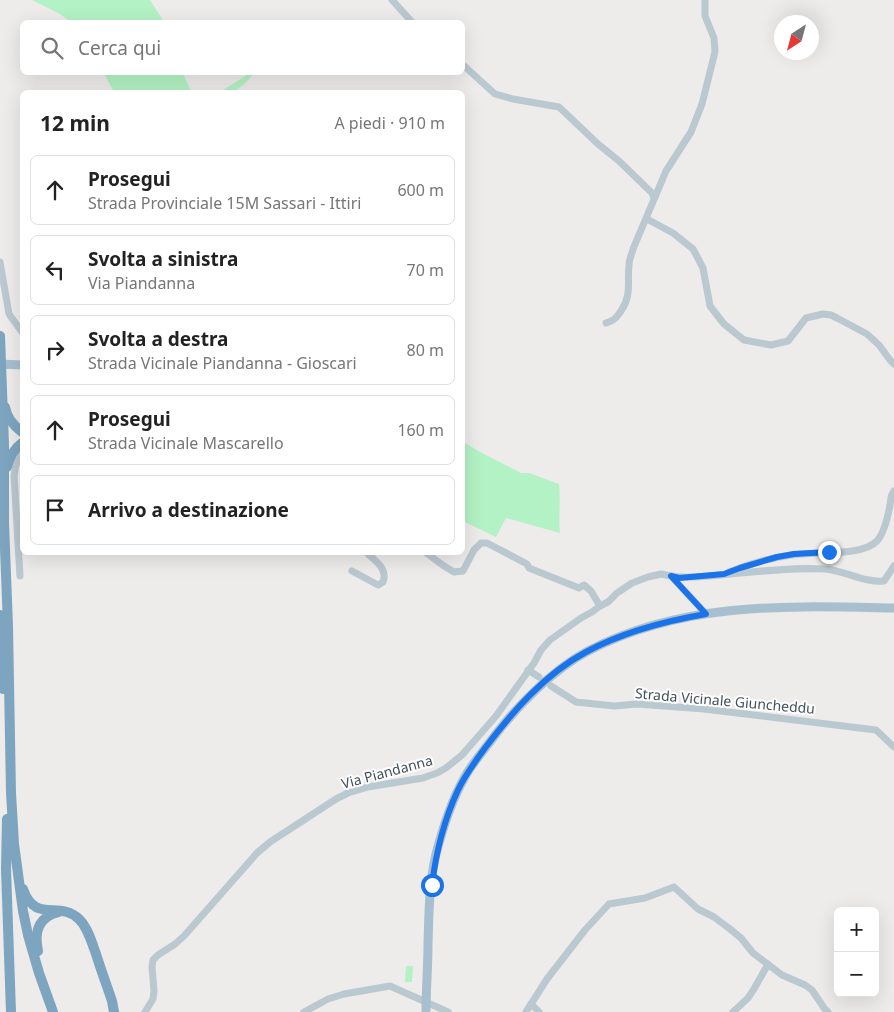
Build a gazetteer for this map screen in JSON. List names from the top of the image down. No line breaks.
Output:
{"streets":{"street":["Strada Vicinale Giuncheddu","Via Piandanna"]},"north":"bottom left","page":{"search":"Cerca qui","heading":["12 min","A piedi · 910 m"],"list":[["Prosegui","Strada Provinciale 15M Sassari - Ittiri","600 m"],["Svolta a sinistra","Via Piandanna","70 m"],["Svolta a destra","Strada Vicinale Piandanna - Gioscari","80 m"],["Prosegui","Strada Vicinale Mascarello","160 m"],"Arrivo a destinazione"],"map_buttons":["+","−"]}}
